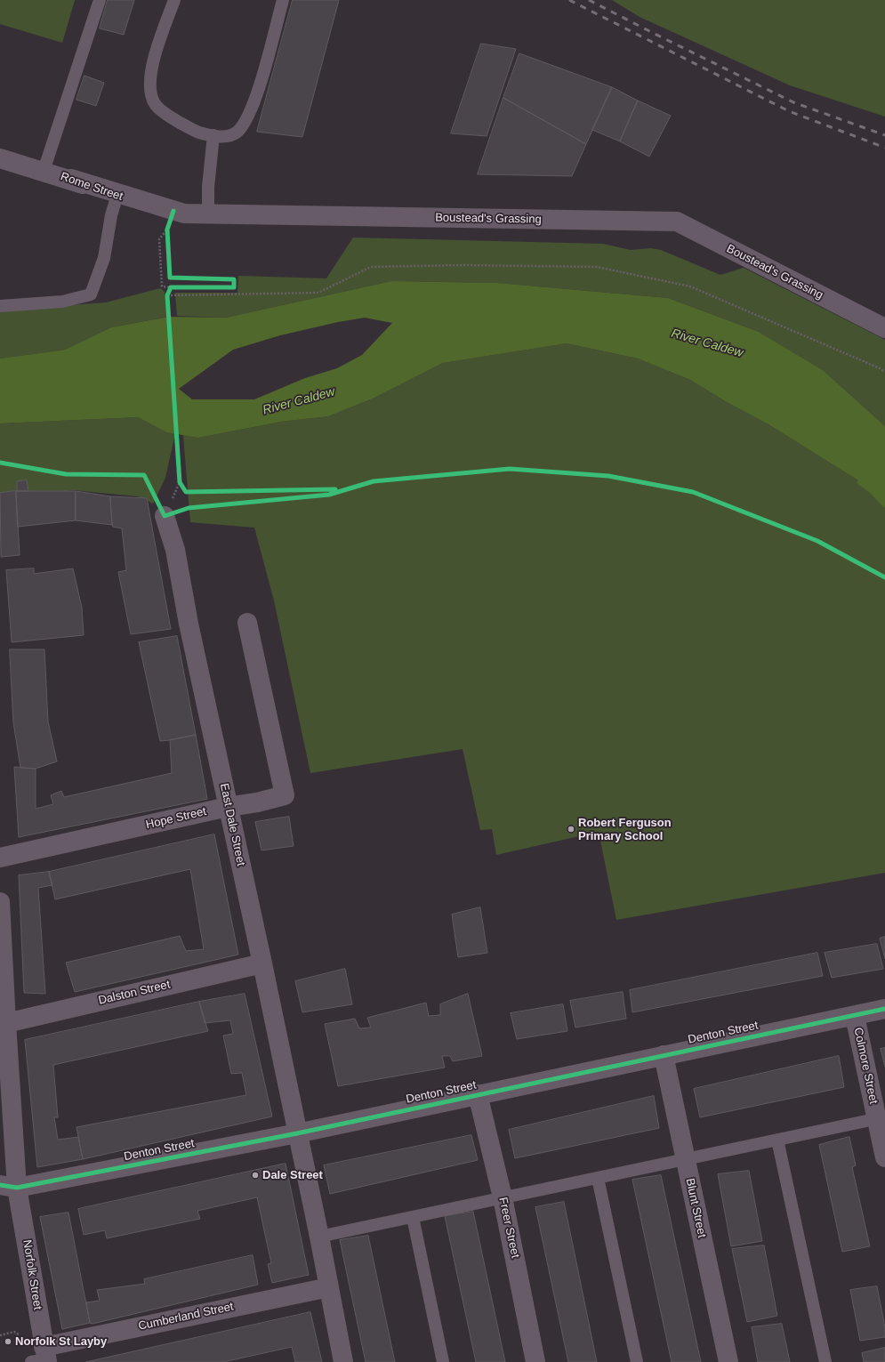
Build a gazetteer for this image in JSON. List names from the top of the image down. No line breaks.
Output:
{"streets":{"street":["Rome Street","Boustead's Grassing","Hope Street","East Dale Street","Dalston Street","Denton Street","Colmore Street","Blunt Street","Freer Street","Norfolk Street","Cumberland Street"]},"crossings":[["Rome Street","Boustead's Grassing"],["Hope Street","East Dale Street"],["East Dale Street","Dalston Street"],["East Dale Street","Denton Street"],["Dalston Street","Norfolk Street"],["Denton Street","Colmore Street"],["Denton Street","Blunt Street"],["Denton Street","Freer Street"],["Denton Street","Norfolk Street"],["Norfolk Street","Cumberland Street"]],"water":["River Caldew"],"places":["Robert Ferguson Primary School","Dale Street","Norfolk St Layby"]}
